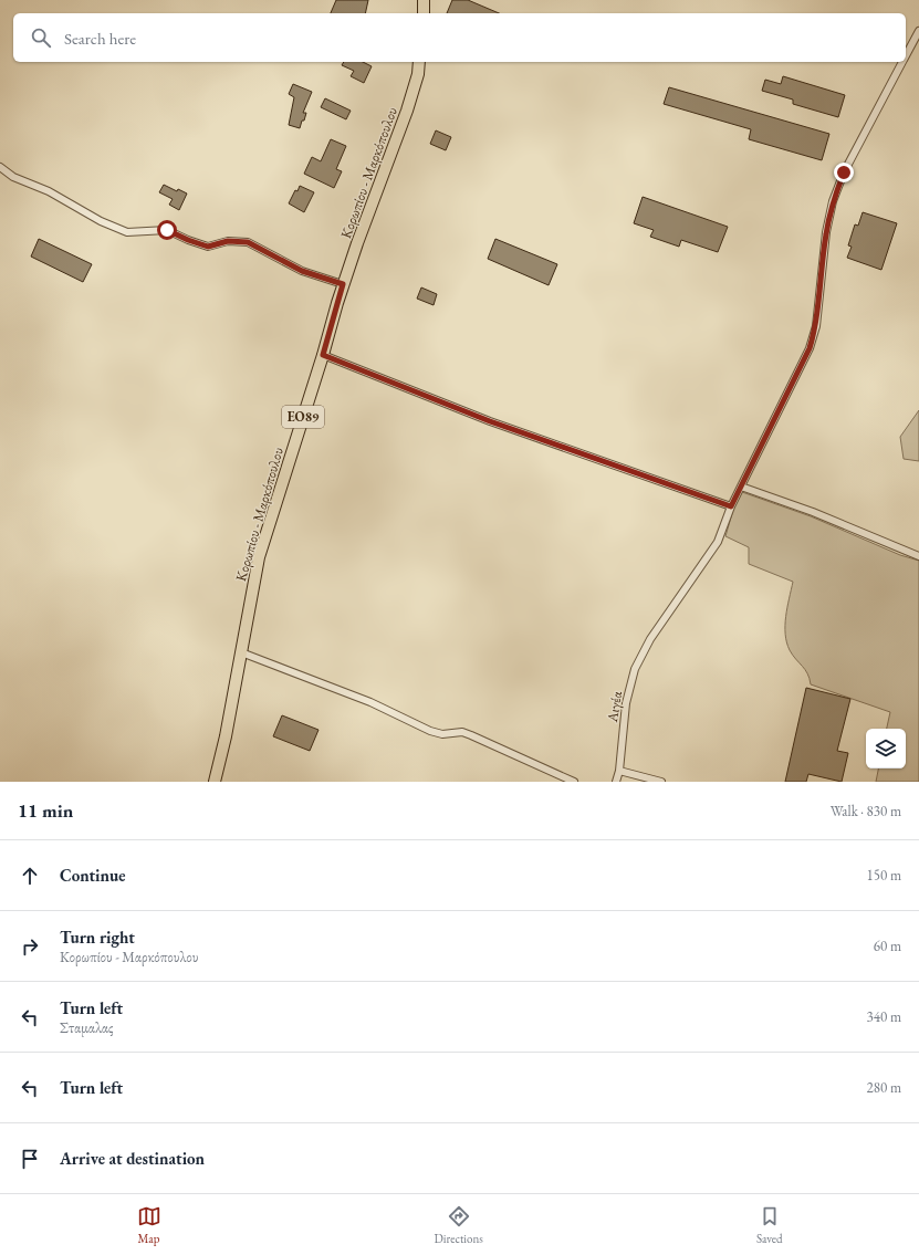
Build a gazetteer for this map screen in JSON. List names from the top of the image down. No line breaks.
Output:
{"streets":{"main road":["Κορωπίου - Μαρκόπουλου","ΕΟ89"],"street":["Αιγέα"]},"page":{"search":"Search here","heading":["11 min","Walk · 830 m"],"list":[["Continue","150 m"],["Turn right","Κορωπίου - Μαρκόπουλου","60 m"],["Turn left","Σταμαλας","340 m"],["Turn left","280 m"],"Arrive at destination"],"nav":["Map","Directions","Saved"]}}
